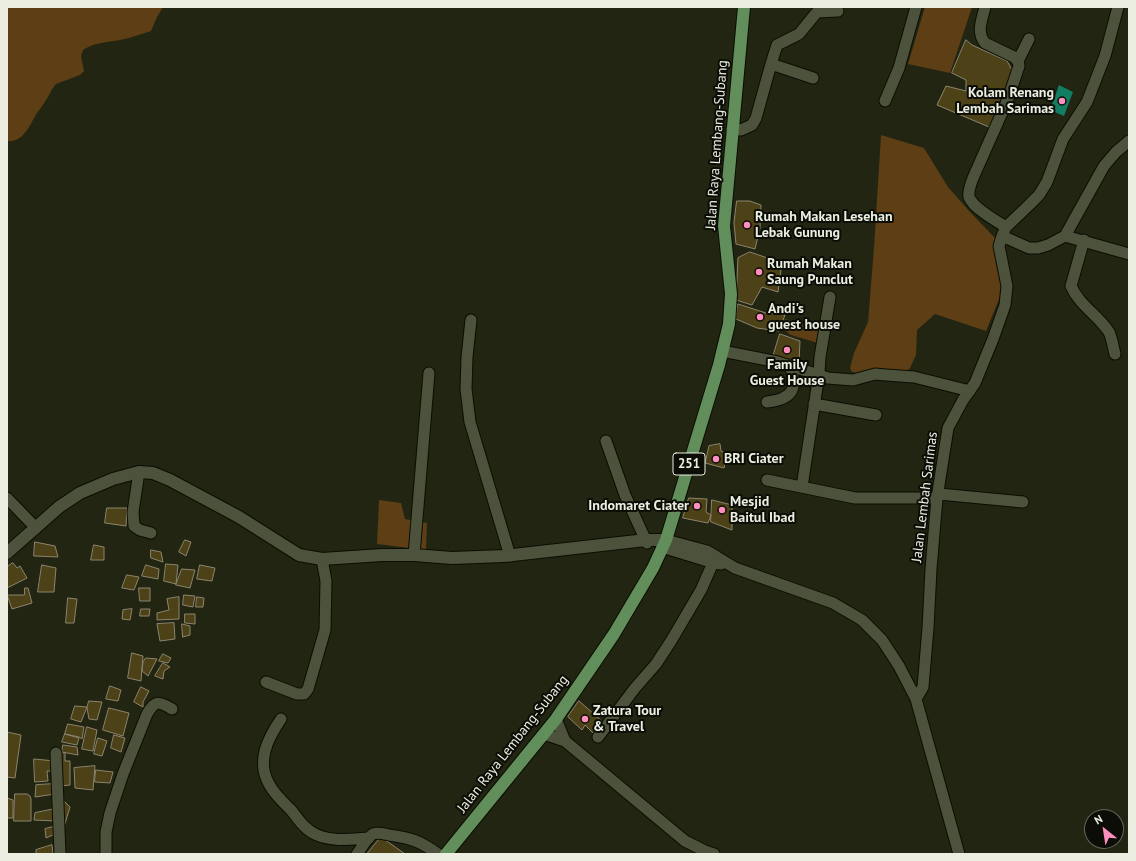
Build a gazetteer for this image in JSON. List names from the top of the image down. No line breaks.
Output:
{"streets":{"main road":["Jalan Raya Lembang-Subang","251"],"street":["Jalan Lembah Sarimas"]},"places":["Kolam Renang Lembah Sarimas","Rumah Makan Lesehan Lebak Gunung","Rumah Makan Saung Punclut","Andi's guest house","Family Guest House","BRI Ciater","Indomaret Ciater","Mesjid Baitul Ibad","Zatura Tour & Travel"],"north":"top left"}
